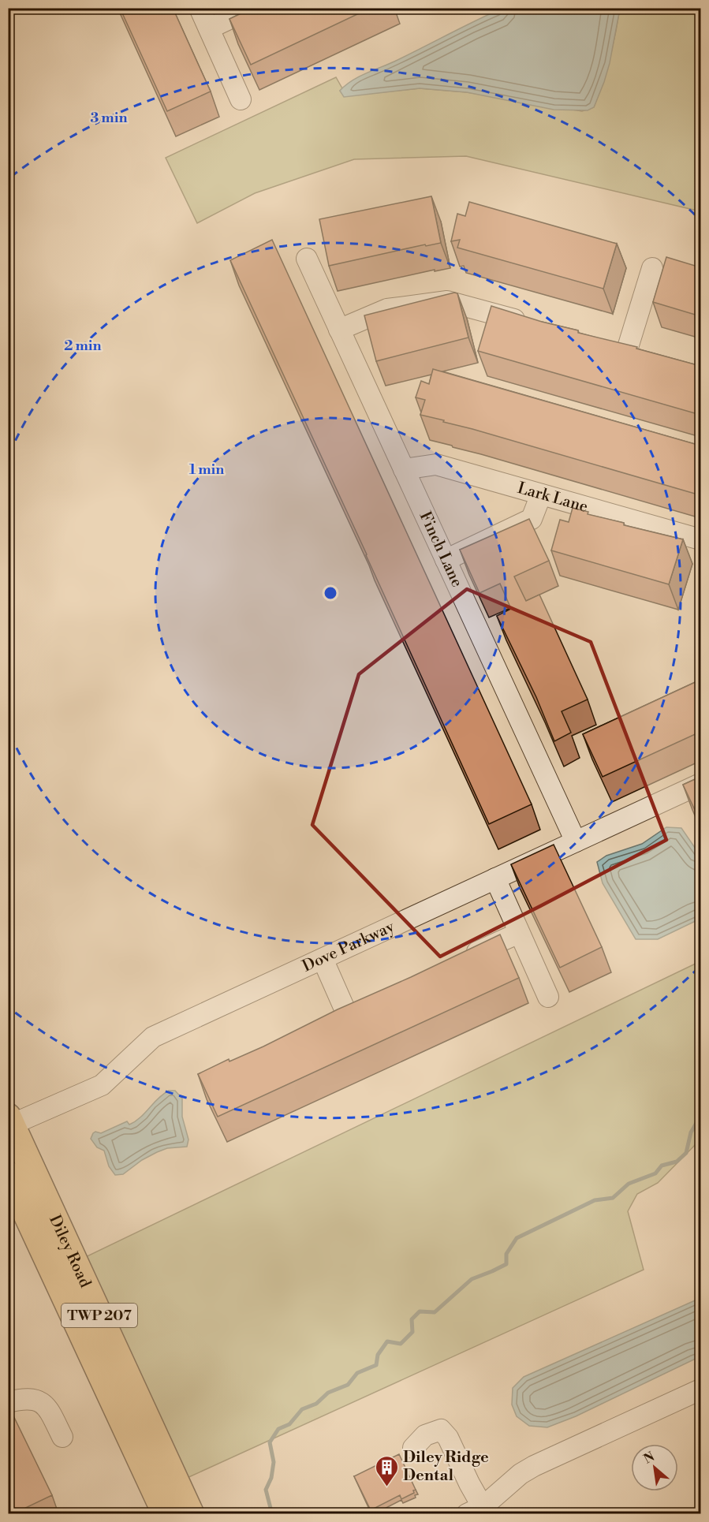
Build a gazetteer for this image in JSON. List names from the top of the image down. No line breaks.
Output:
{"streets":{"highway":["Diley Road","TWP 207"],"street":["Lark Lane","Finch Lane","Dove Parkway"]},"crossings":[["Lark Lane","Finch Lane"],["Finch Lane","Dove Parkway"],["Dove Parkway","Diley Road"]],"places":{"building":["Diley Ridge Dental"]},"north":"top left","rings":["3 min","2 min","1 min"]}
